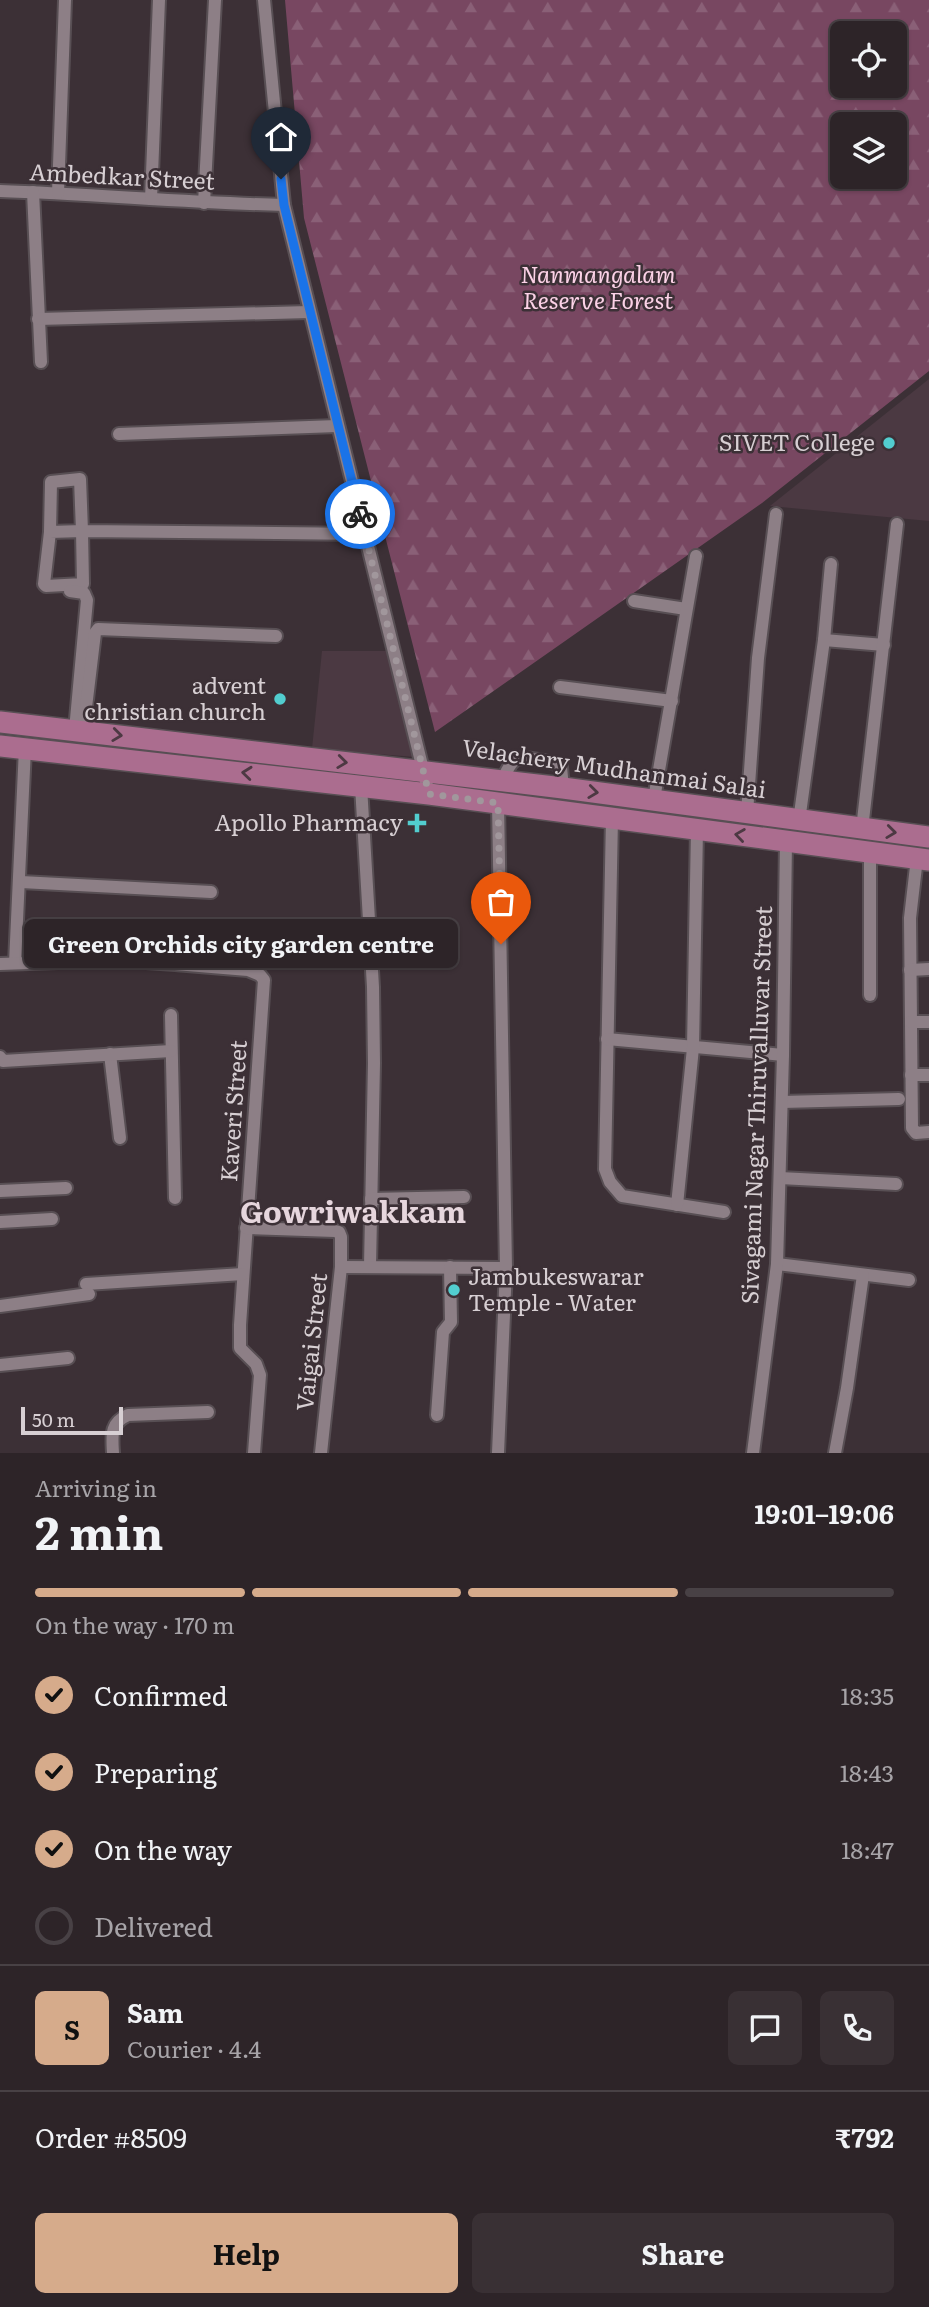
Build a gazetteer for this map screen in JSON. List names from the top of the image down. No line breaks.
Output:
{"streets":{"main road":["Velachery Mudhanmai Salai"],"street":["Ambedkar Street","Sivagami Nagar Thiruvalluvar Street","Kaveri Street","Vaigai Street"]},"crossings":[["Velachery Mudhanmai Salai","Sivagami Nagar Thiruvalluvar Street"],["Kaveri Street","Vaigai Street"]],"districts":["Gowriwakkam"],"parks":["Nanmangalam Reserve Forest"],"places":{"other":["SIVET College","advent christian church","Green Orchids city garden centre","Jambukeswarar Temple - Water"],"health":["Apollo Pharmacy"]},"scale_bar":"50 m","page":{"bubble":"Green Orchids city garden centre","scale":"50 m","heading":["2 min","Arriving in","19:01–19:06"],"panel":["Sam","Courier · 4.4","Order #8509","₹792"],"bar":"On the way · 170 m","list":[["Confirmed","18:35"],["Preparing","18:43"],["On the way","18:47"],"Delivered"],"round":"S","buttons":["Help","Share"]}}
